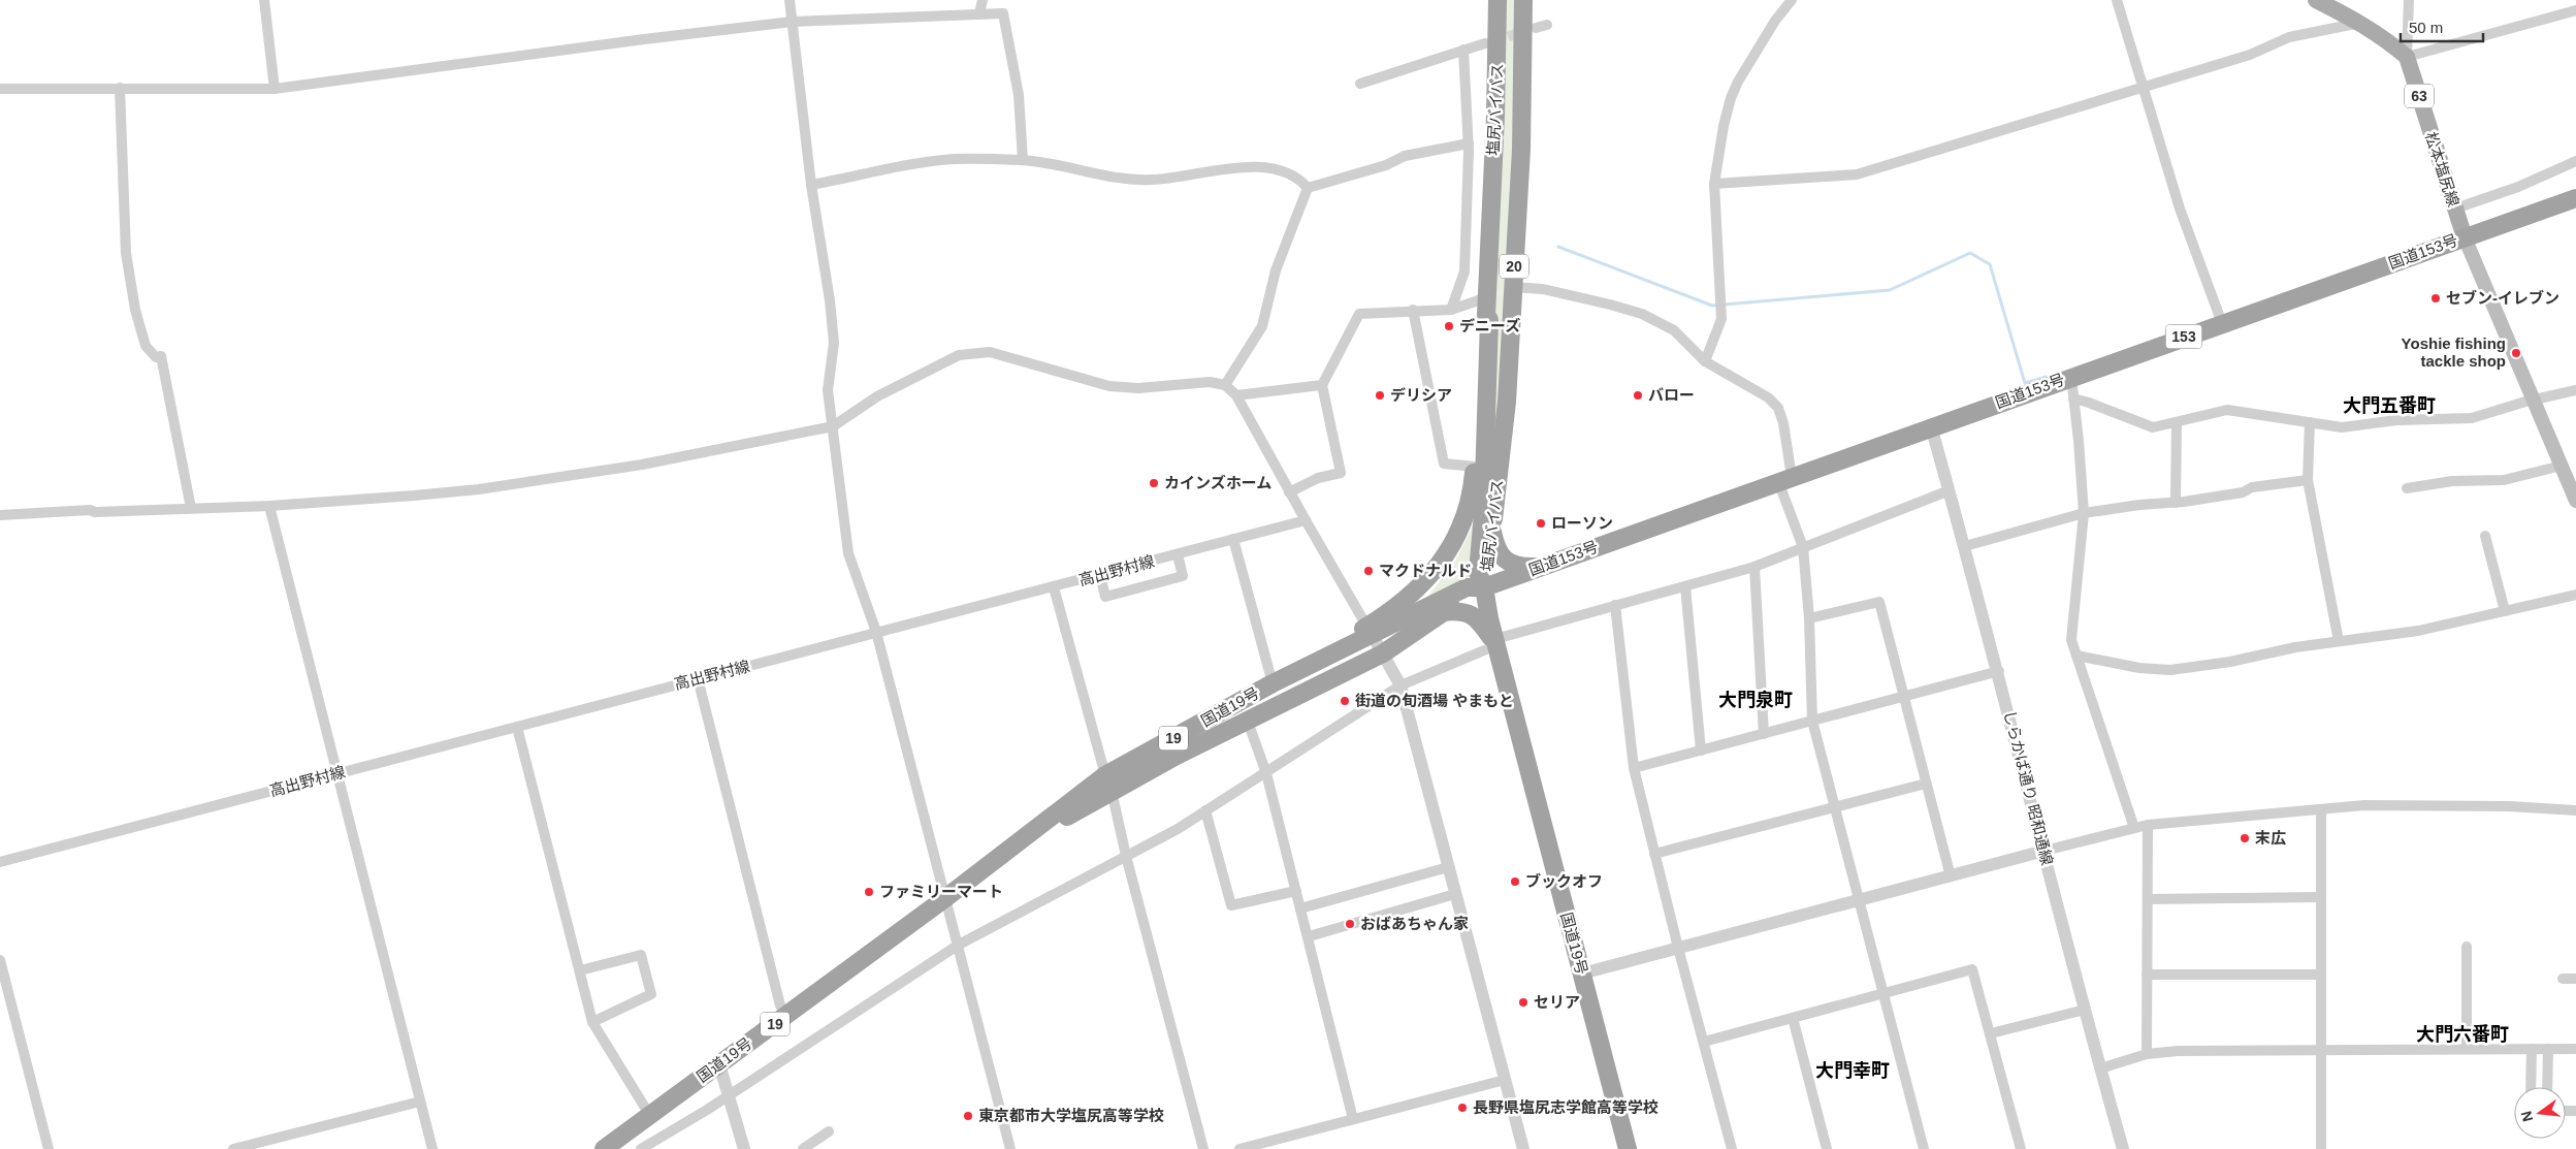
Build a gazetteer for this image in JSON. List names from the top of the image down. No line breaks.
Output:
{"streets":{"highway":["塩尻バイパス","国道153号","20","153","国道19号","19"],"main road":["63","松本塩尻線"],"street":["高出野村線","しらかば通り 昭和通線"]},"crossings":[["塩尻バイパス","国道153号"],["塩尻バイパス","国道19号"],["松本塩尻線","国道153号"],["国道153号","国道19号"],["国道153号","しらかば通り 昭和通線"]],"districts":["大門五番町","大門泉町","大門六番町","大門幸町"],"places":["セブン-イレブン","デニーズ","Yoshie fishing tackle shop","デリシア","バロー","カインズホーム","ローソン","マクドナルド","街道の旬酒場 やまもと","末広","ブックオフ","ファミリーマート","おばあちゃん家","セリア","長野県塩尻志学館高等学校","東京都市大学塩尻高等学校"],"scale_bar":"50 m","north":"left"}
